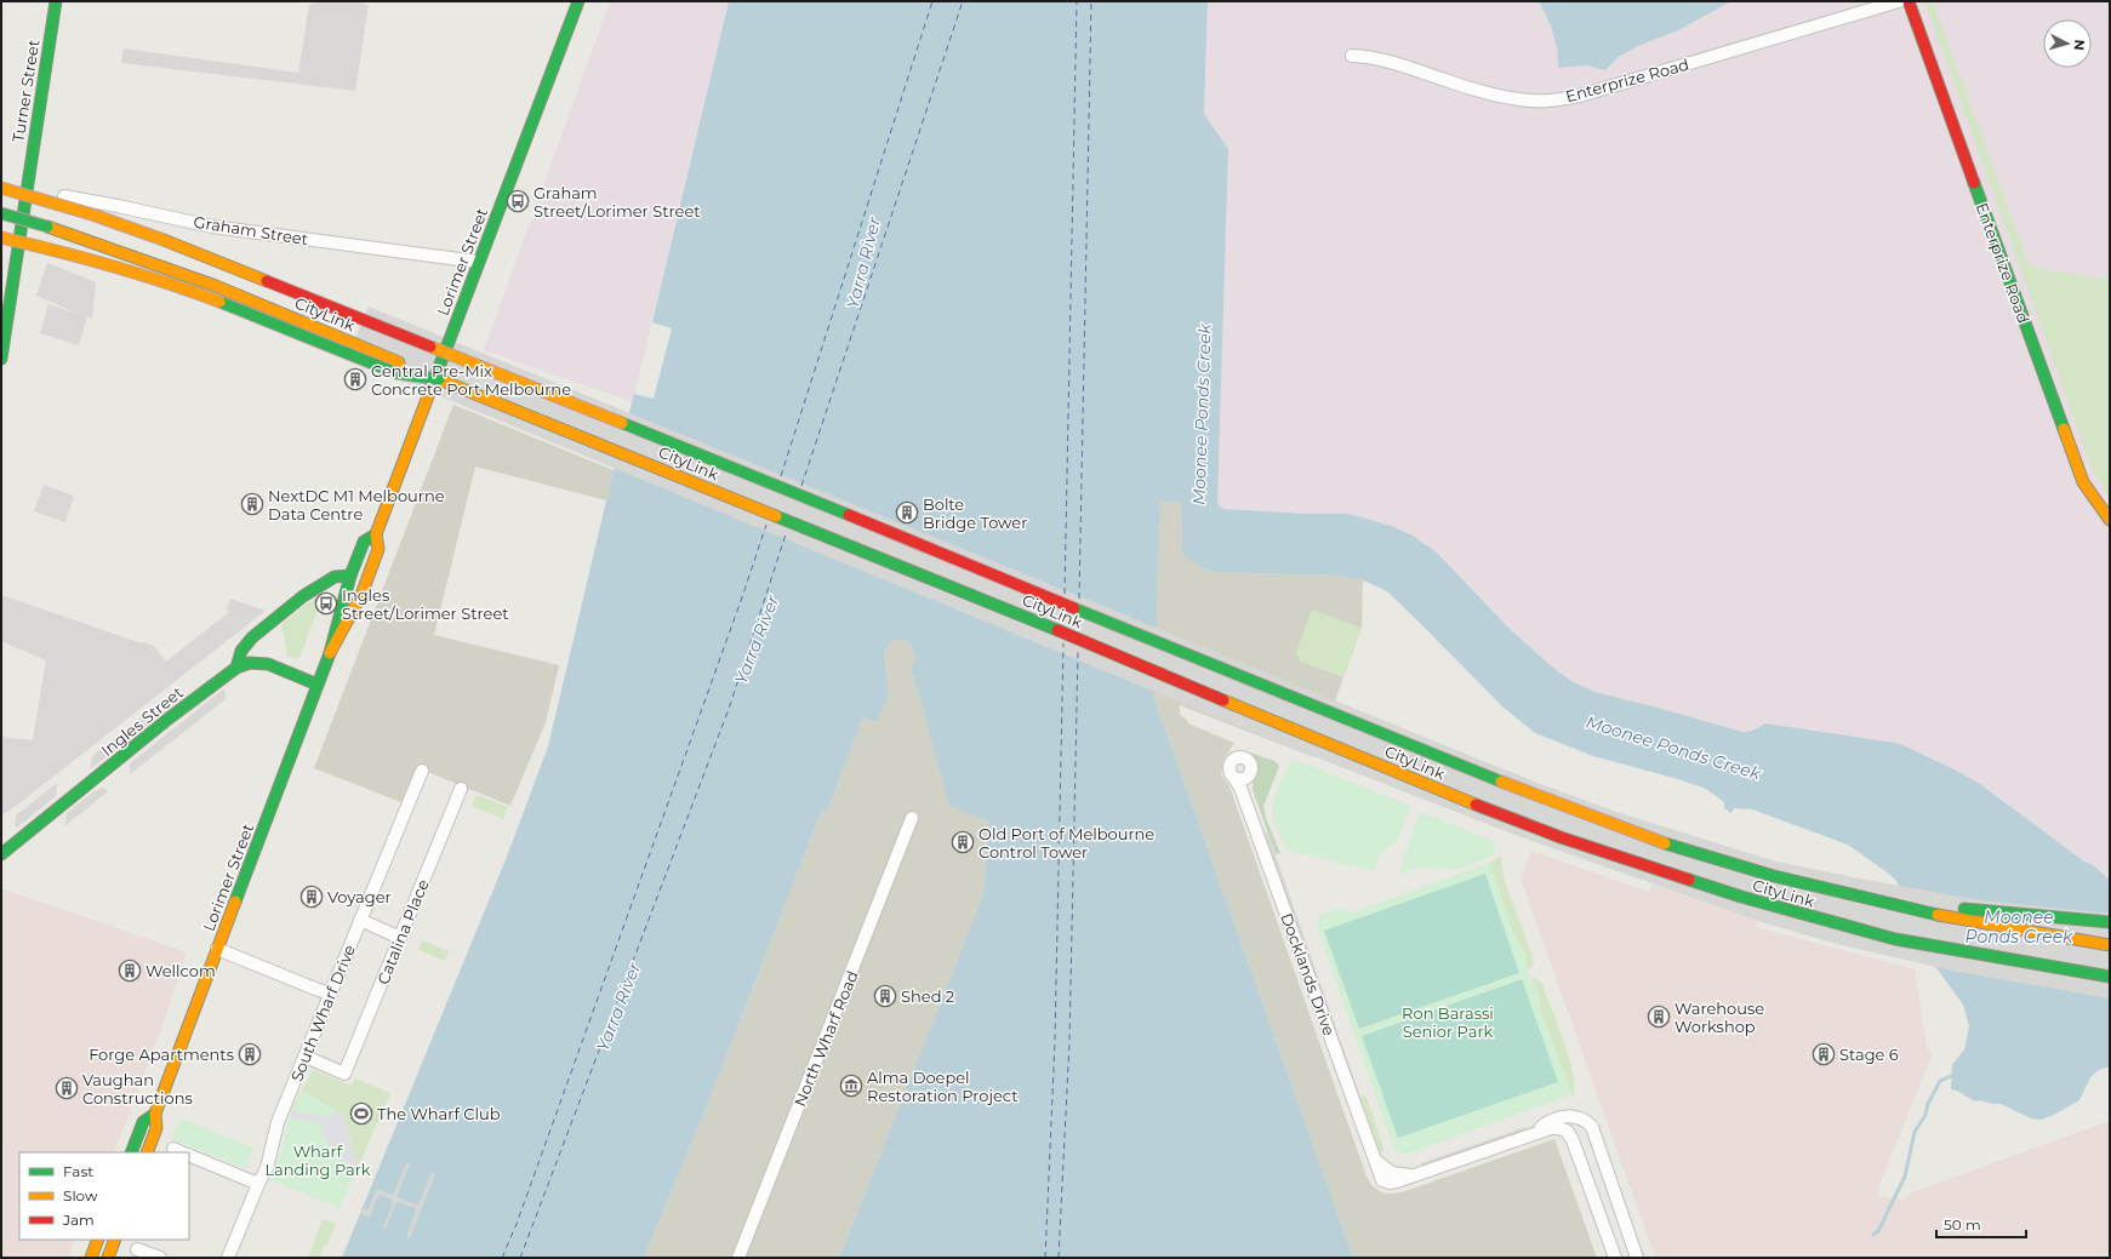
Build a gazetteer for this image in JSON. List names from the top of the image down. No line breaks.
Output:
{"streets":{"main road":["Enterprize Road","Turner Street","Lorimer Street","CityLink","Ingles Street"],"street":["Graham Street","Catalina Place","Docklands Drive","South Wharf Drive","North Wharf Road"]},"crossings":[["Turner Street","Graham Street"],["Graham Street","Lorimer Street"],["Lorimer Street","Ingles Street"],["Catalina Place","South Wharf Drive"]],"water":["Yarra River","Moonee Ponds Creek"],"parks":["Ron Barassi Senior Park","Wharf Landing Park"],"places":{"bus stop":["Graham Street/Lorimer Street","Ingles Street/Lorimer Street"],"building":["Central Pre-Mix Concrete Port Melbourne","NextDC M1 Melbourne Data Centre","Bolte Bridge Tower","Old Port of Melbourne Control Tower","Voyager","Wellcom","Shed 2","Warehouse Workshop","Forge Apartments","Stage 6","Vaughan Constructions"],"museum":["Alma Doepel Restoration Project"],"sports":["The Wharf Club"]},"legend":["Fast","Slow","Jam"],"scale_bar":"50 m","north":"right"}
